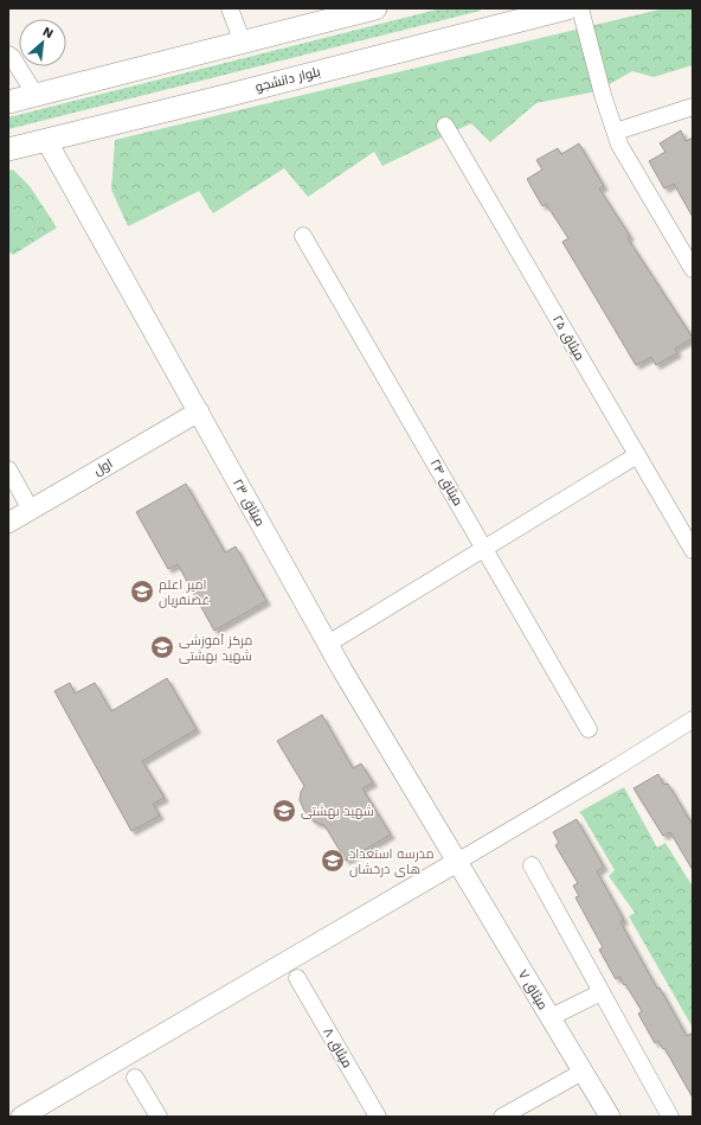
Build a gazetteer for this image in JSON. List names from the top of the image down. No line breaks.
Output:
{"streets":{"main road":["بلوار دانشجو"],"street":["میثاق ۲۵","اول","میثاق ۲۴","میثاق ۲۳","میثاق ۷","میثاق ۸"]},"crossings":[["بلوار دانشجو","میثاق ۲۳"],["اول","میثاق ۲۳"],["میثاق ۲۳","میثاق ۷"]],"places":{"school or university":["امیر اعلم غضنفریان","مرکز آموزشی شهید بهشتی","شهید بهشتی","مدرسه استعداد های درخشان"]},"north":"top right"}
